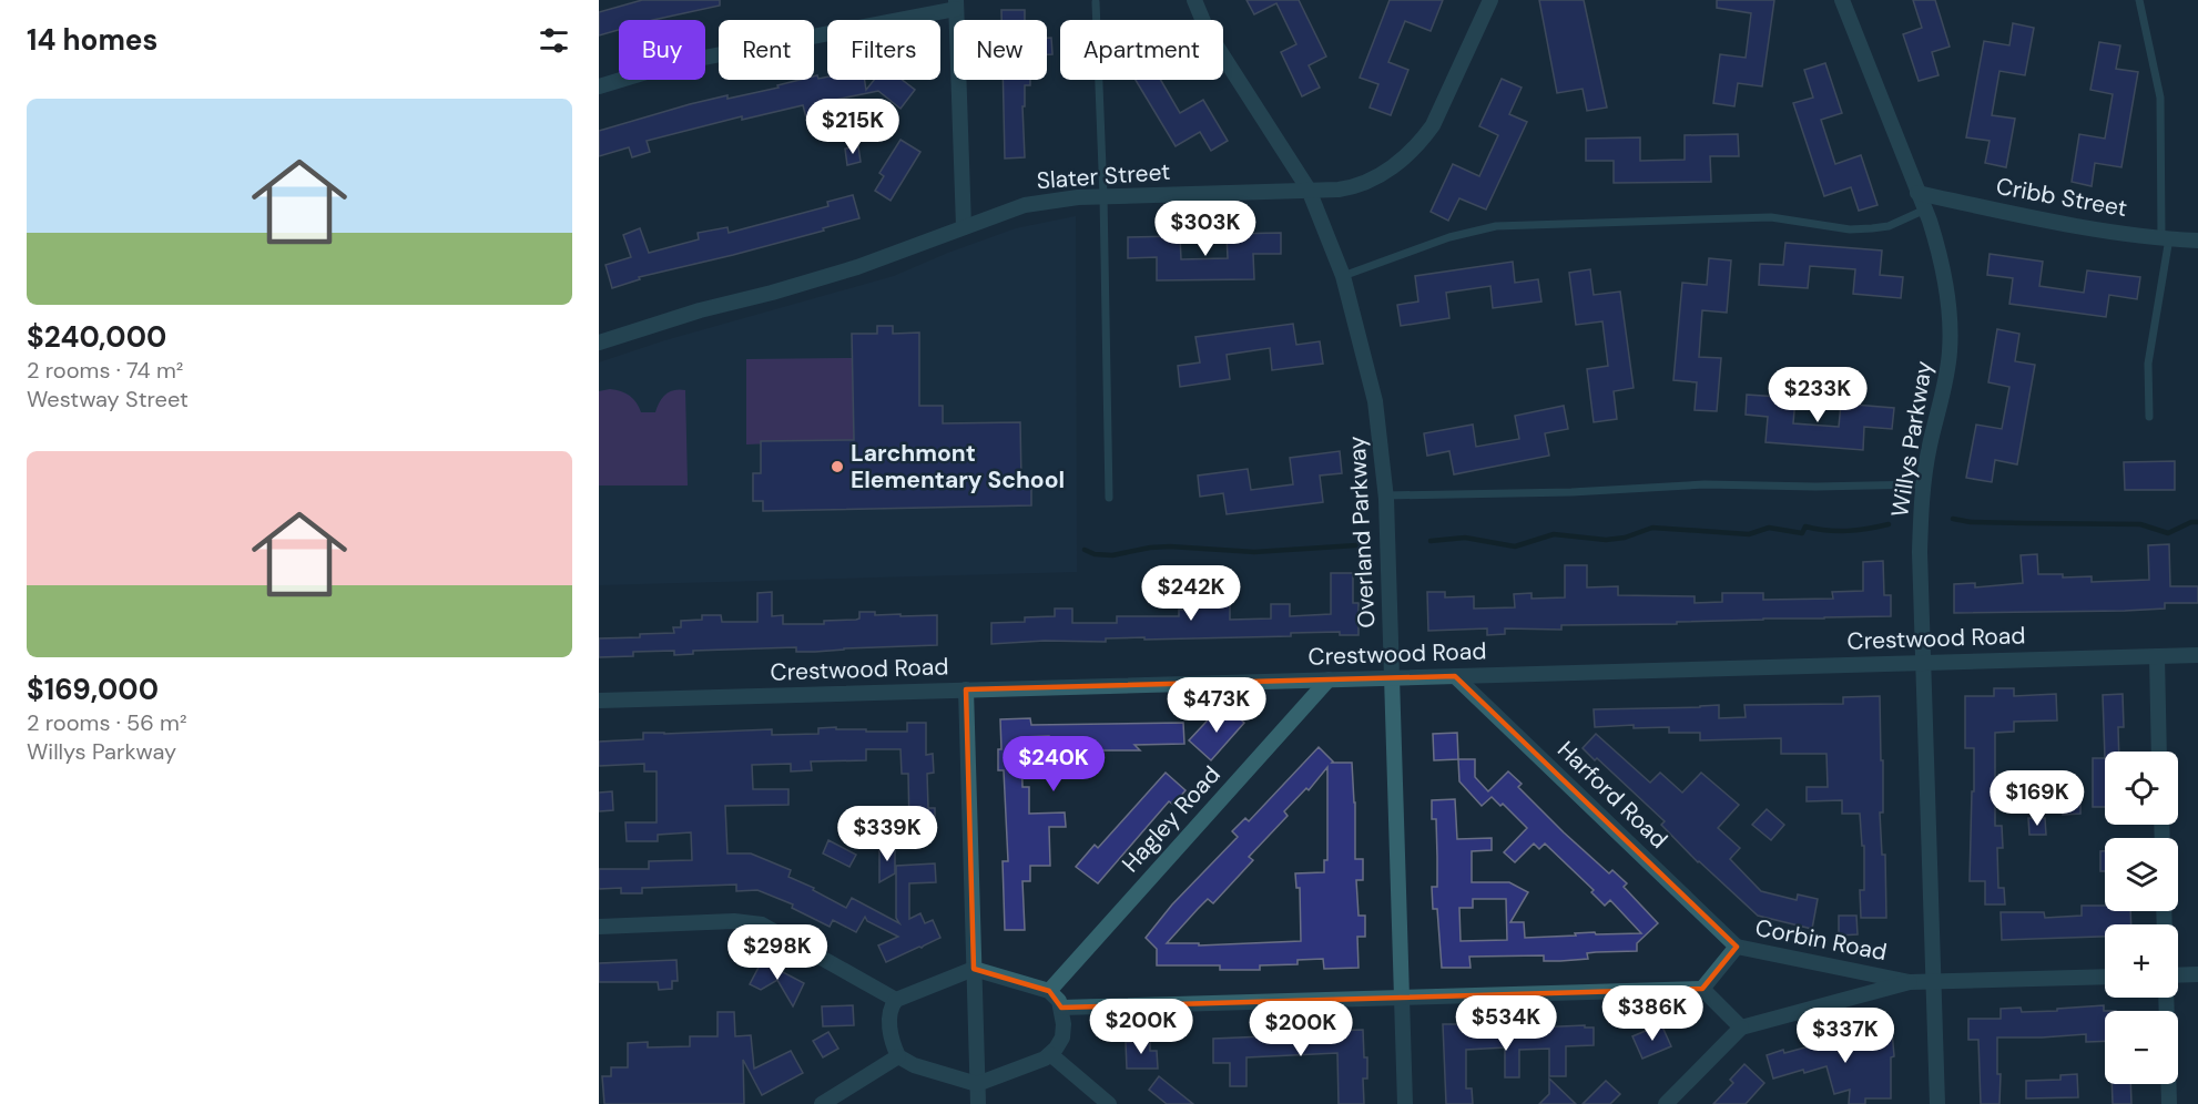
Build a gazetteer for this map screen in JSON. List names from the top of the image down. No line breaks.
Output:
{"streets":{"street":["Slater Street","Cribb Street","Willys Parkway","Overland Parkway","Crestwood Road","Harford Road","Hagley Road","Corbin Road"]},"crossings":[["Slater Street","Overland Parkway"],["Cribb Street","Willys Parkway"],["Willys Parkway","Crestwood Road"],["Willys Parkway","Corbin Road"],["Overland Parkway","Crestwood Road"],["Crestwood Road","Harford Road"],["Crestwood Road","Hagley Road"],["Harford Road","Corbin Road"]],"places":["Larchmont Elementary School"],"page":{"heading":"14 homes","chip":["Buy","Rent","Filters","New","Apartment"],"list":[{"name":"$240,000","note":"2 rooms · 74 m² · Westway Street"},{"name":"$169,000","note":"2 rooms · 56 m² · Willys Parkway"}],"price":["$215K","$303K","$233K","$242K","$473K","$240K","$169K","$339K","$298K","$386K","$534K","$200K","$200K","$337K"],"map_buttons":["+","−"]}}
